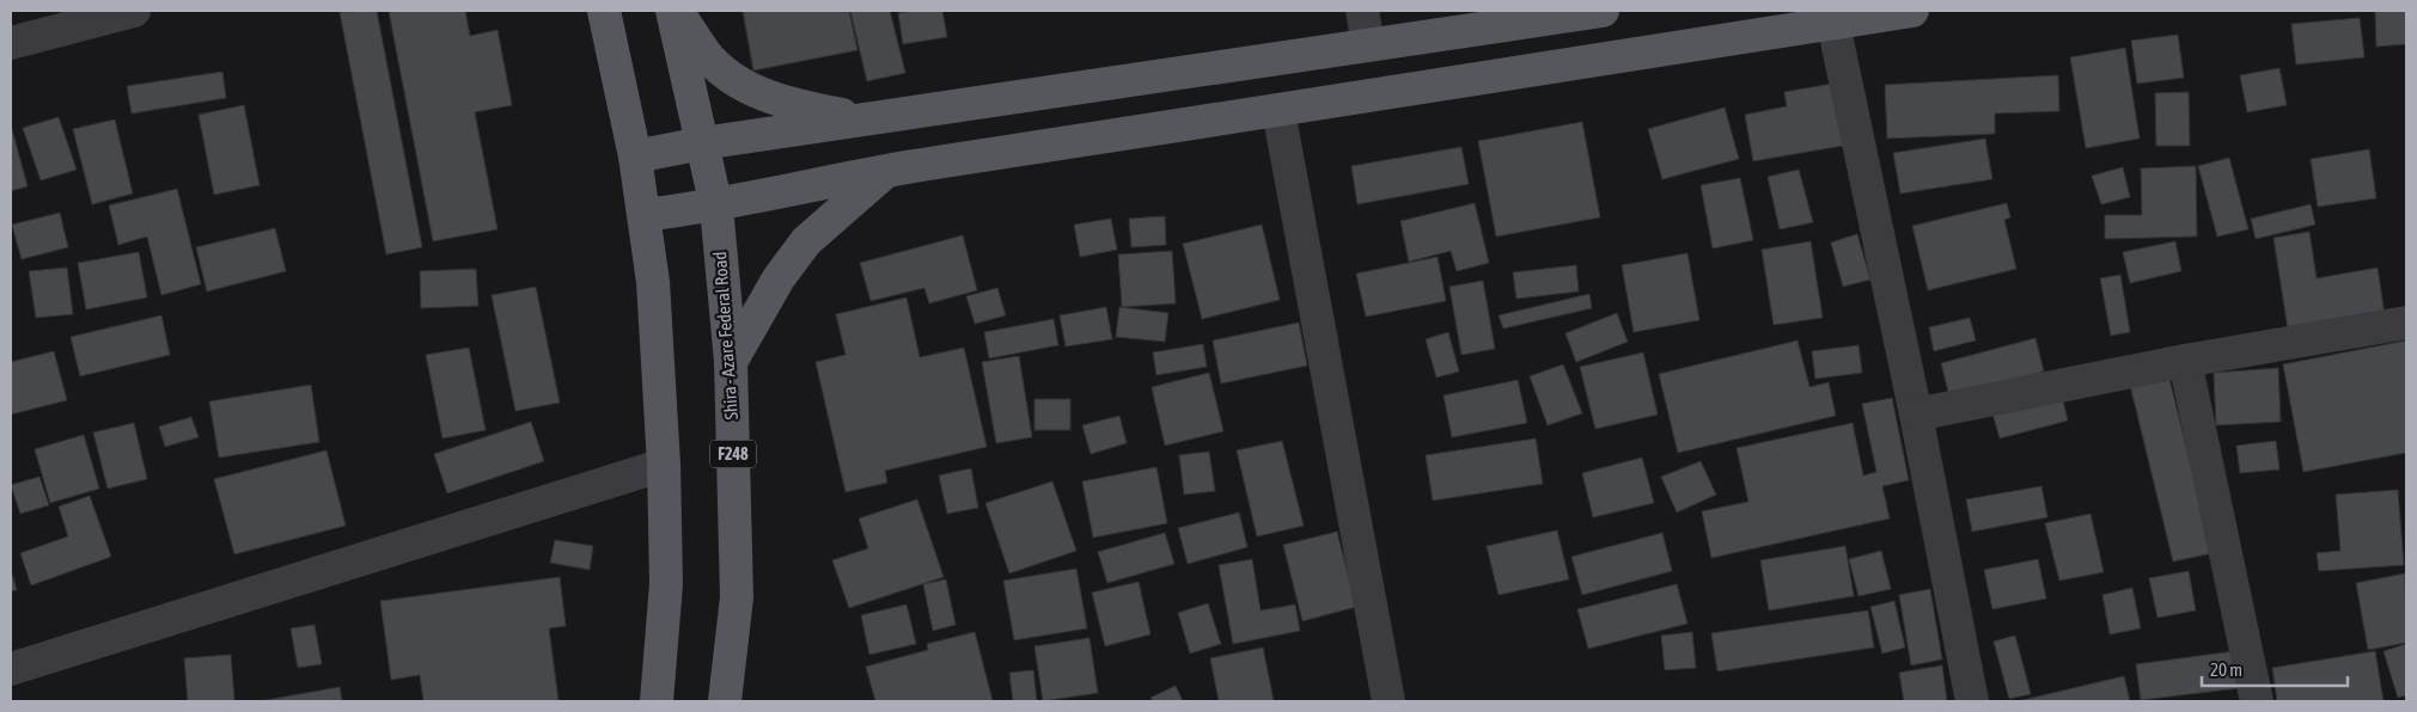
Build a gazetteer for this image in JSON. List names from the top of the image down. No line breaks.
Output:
{"streets":{"main road":["Shira - Azare Federal Road","F248"]},"scale_bar":"20 m"}
